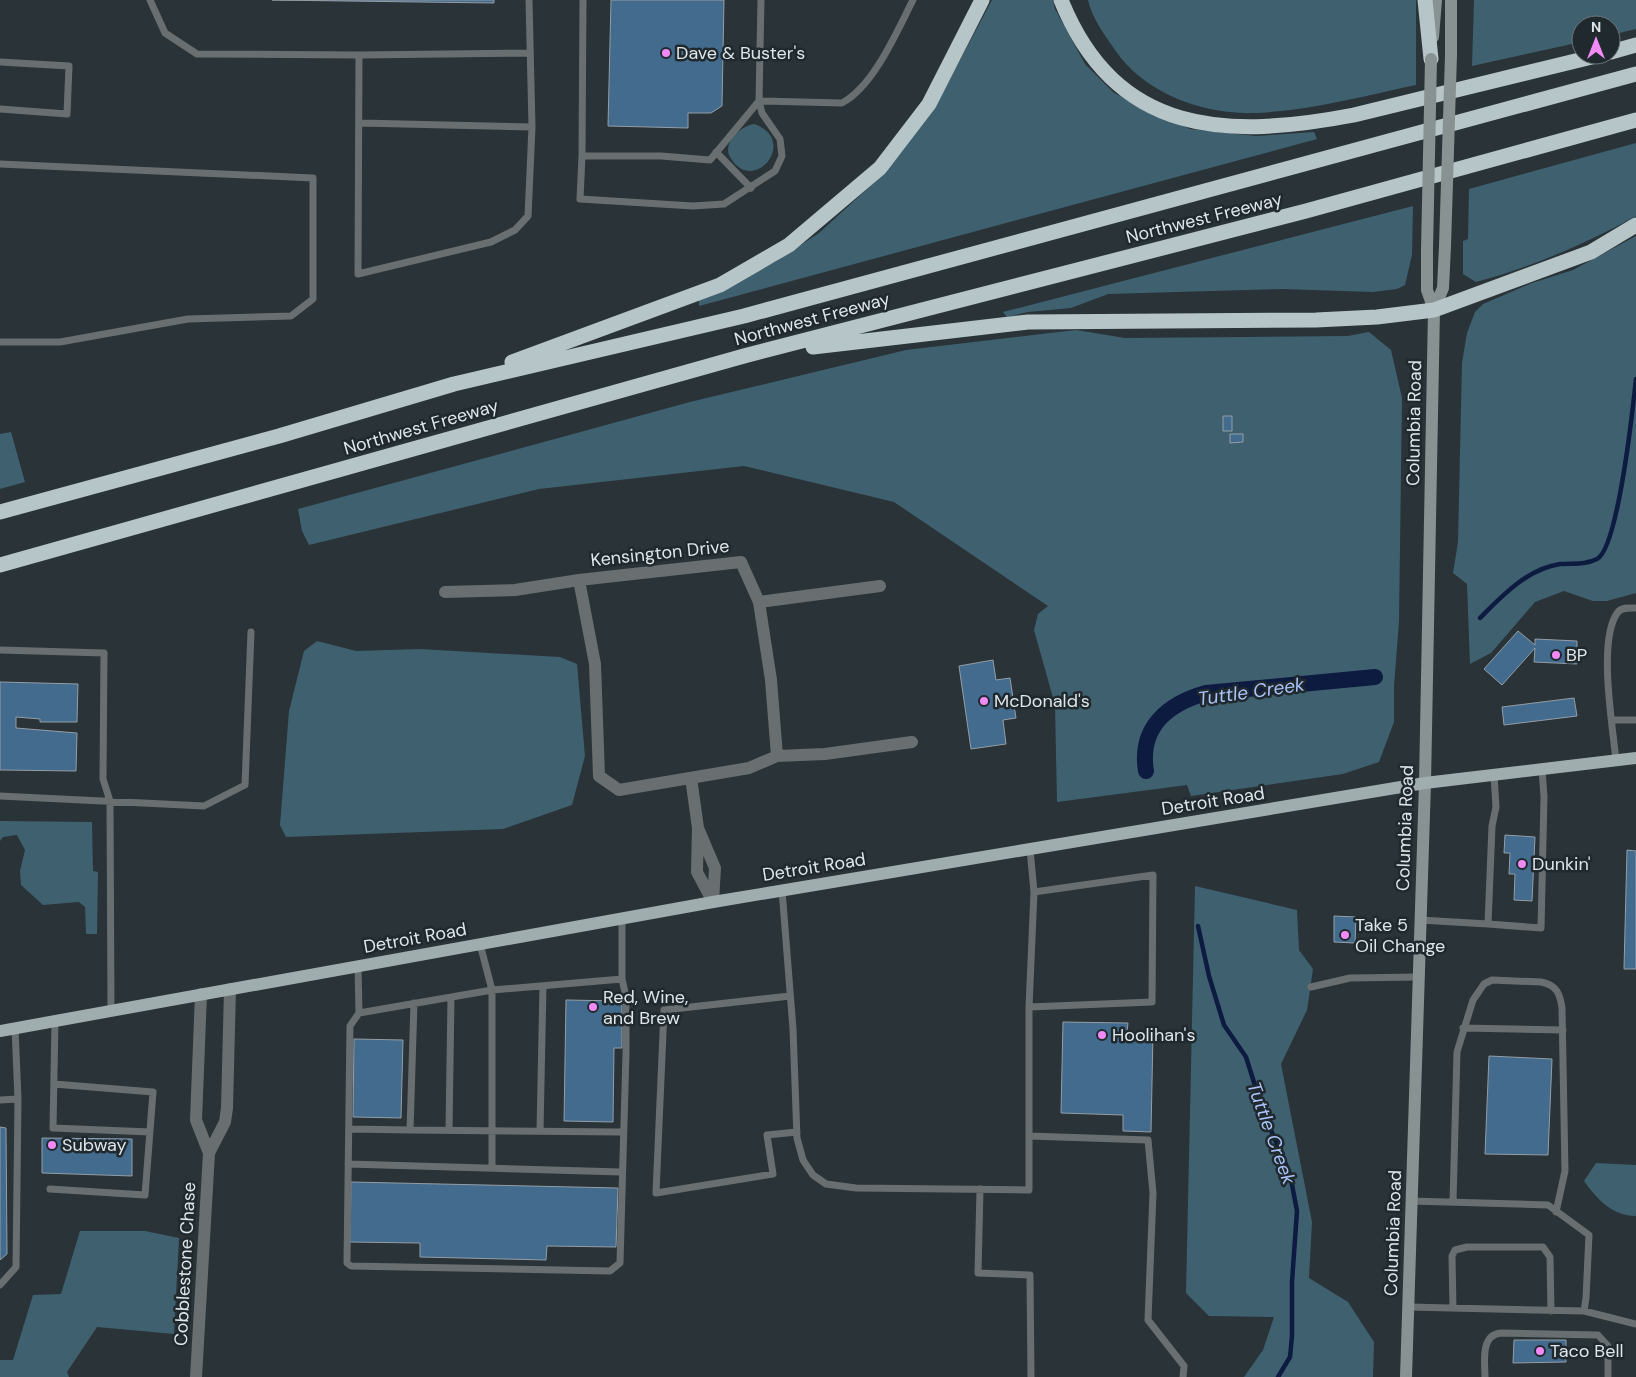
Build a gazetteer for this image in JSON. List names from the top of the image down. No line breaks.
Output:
{"streets":{"highway":["Northwest Freeway"],"main road":["Columbia Road","Detroit Road"],"street":["Kensington Drive","Cobblestone Chase"]},"crossings":[["Columbia Road","Detroit Road"],["Detroit Road","Cobblestone Chase"]],"water":["Tuttle Creek"],"places":["Dave & Buster's","BP","McDonald's","Dunkin'","Take 5 Oil Change","Red, Wine, and Brew","Hoolihan's","Subway","Taco Bell"],"north":"top"}
